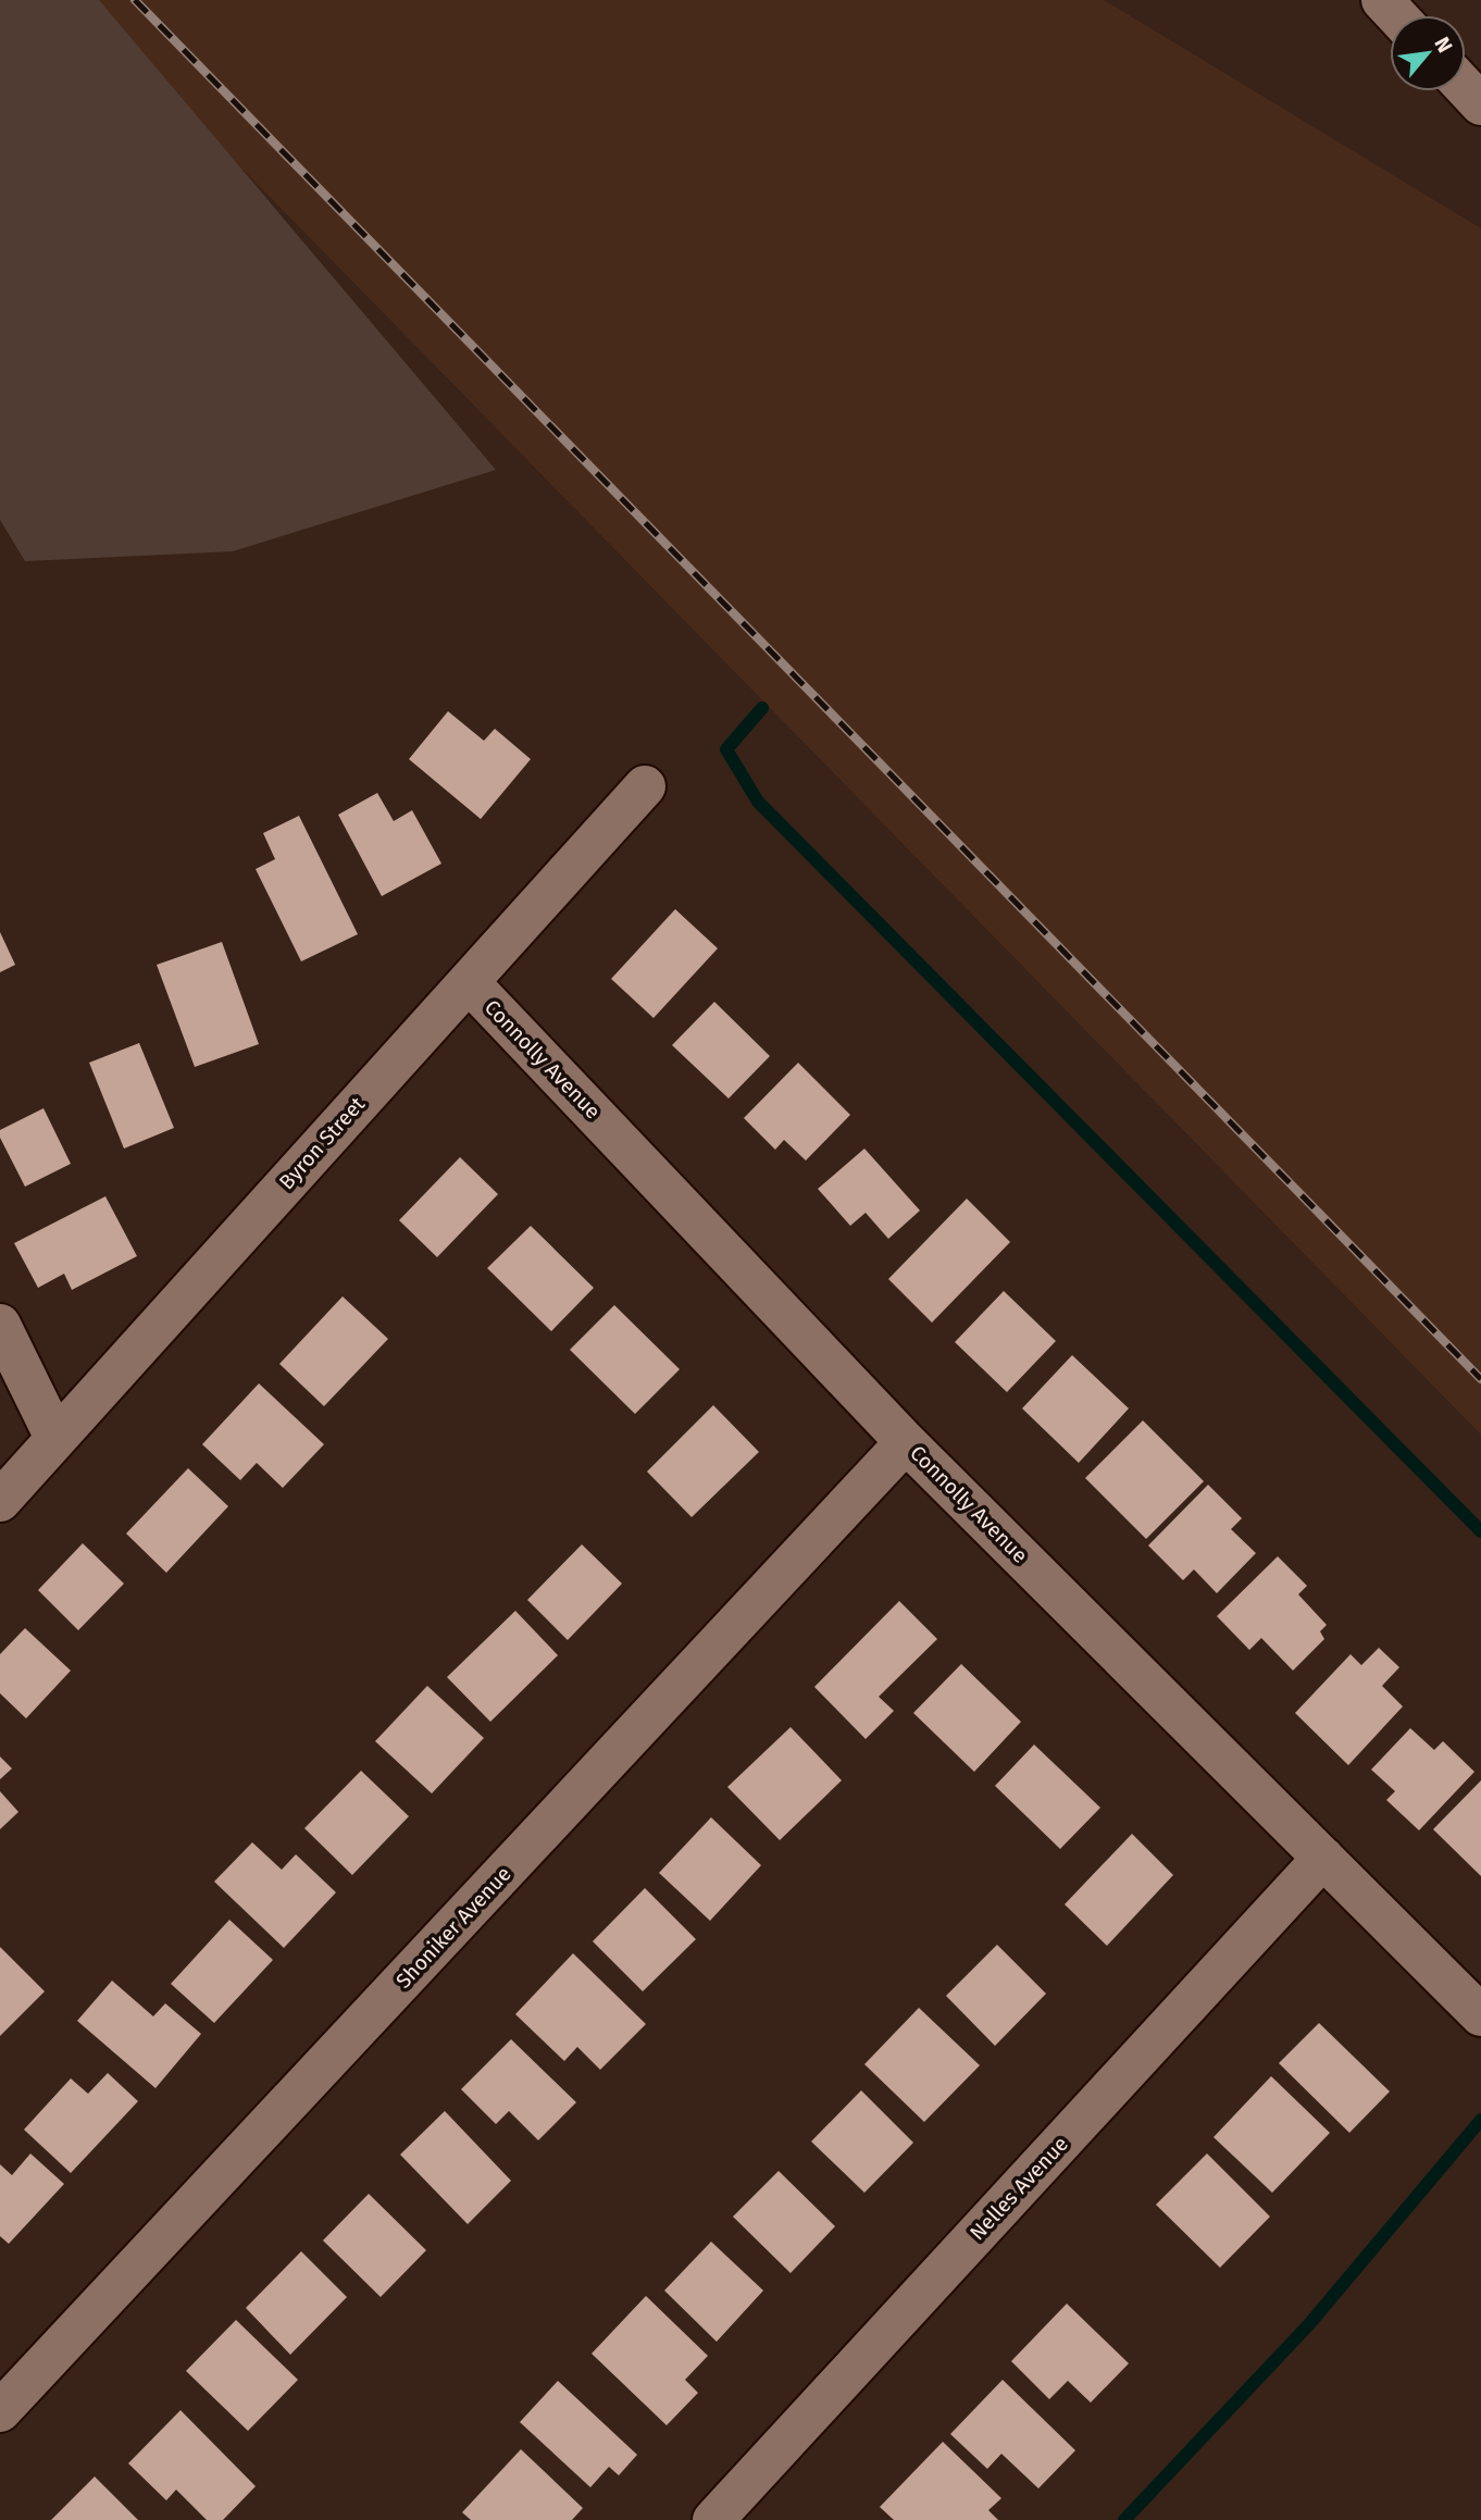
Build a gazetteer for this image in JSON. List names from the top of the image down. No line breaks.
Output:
{"streets":{"street":["Connolly Avenue","Byron Street","Shoniker Avenue","Nelles Avenue"]},"crossings":[["Connolly Avenue","Byron Street"],["Connolly Avenue","Shoniker Avenue"],["Connolly Avenue","Nelles Avenue"]],"north":"top right"}
